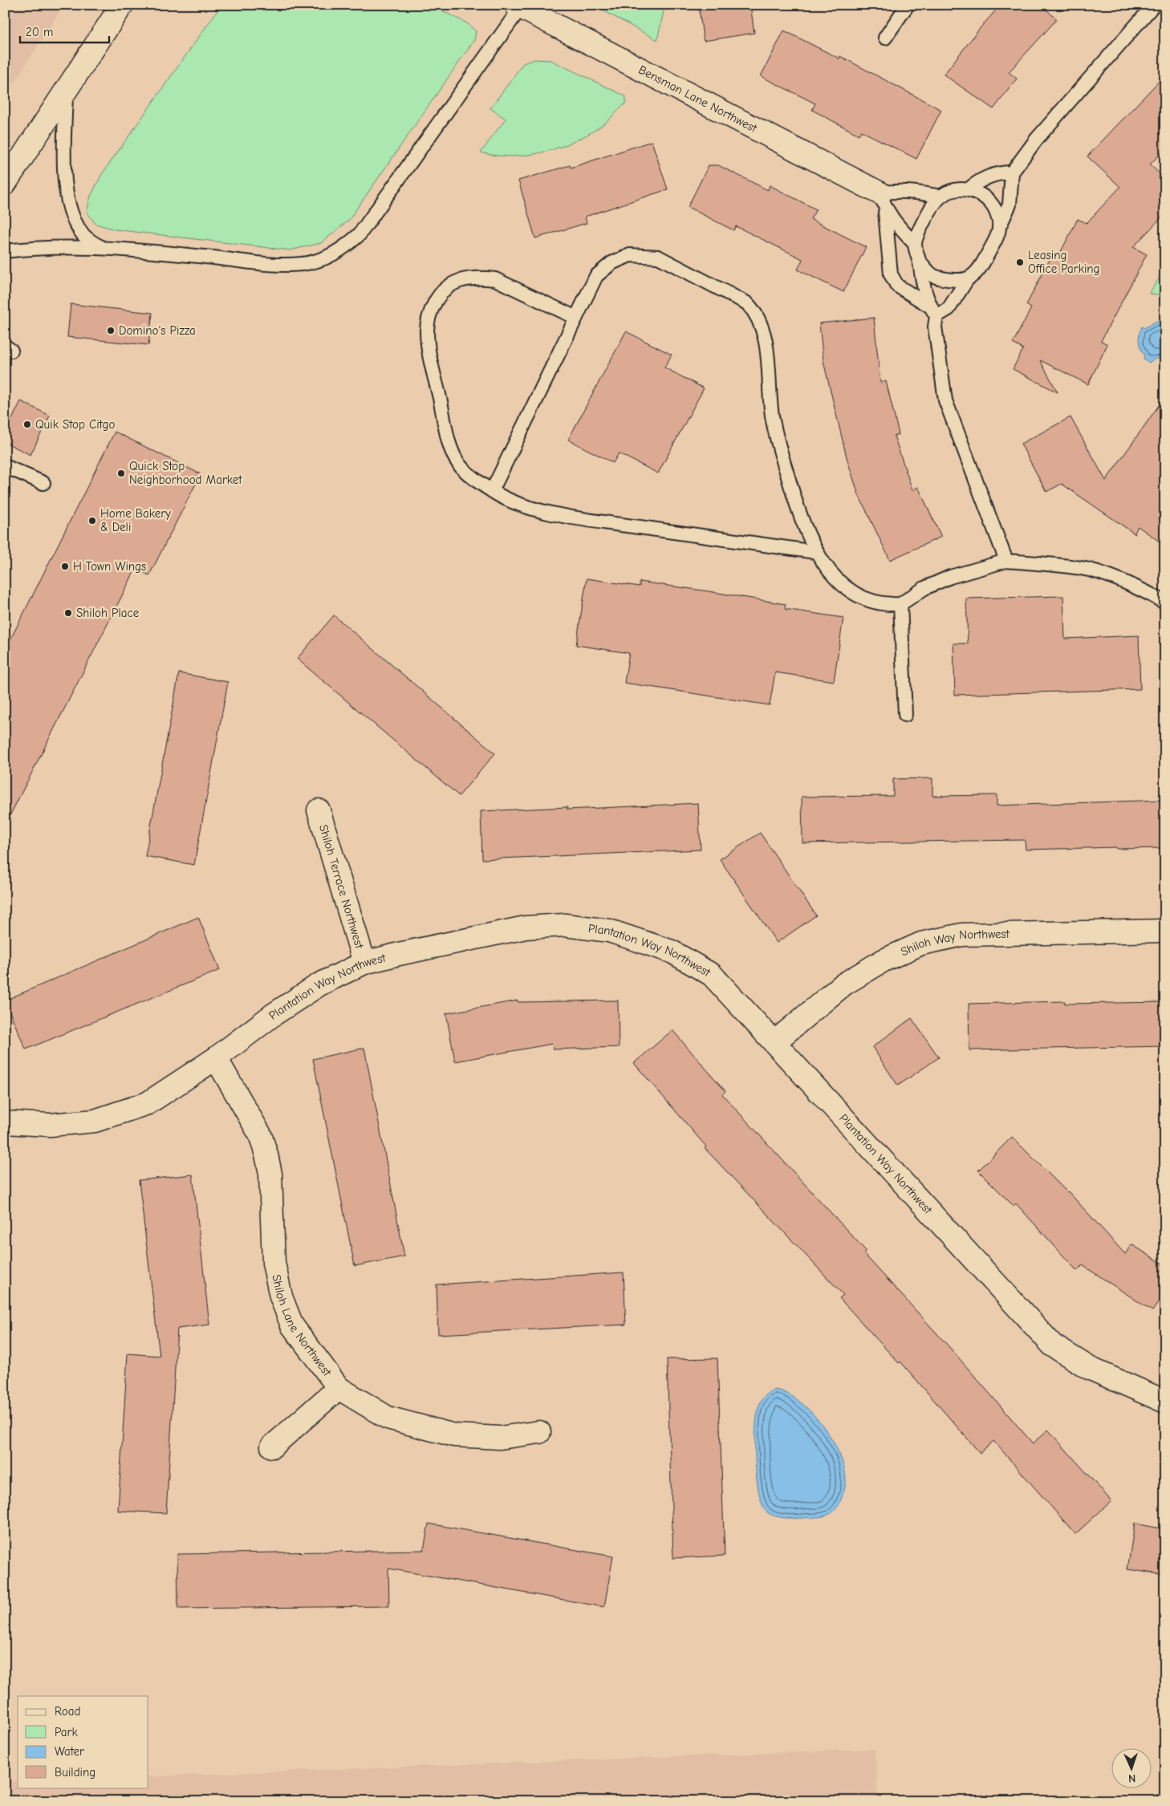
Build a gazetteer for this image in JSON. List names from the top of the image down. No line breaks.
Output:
{"streets":{"street":["Bensman Lane Northwest","Shiloh Terrace Northwest","Shiloh Way Northwest","Plantation Way Northwest","Shiloh Lane Northwest"]},"crossings":[["Shiloh Terrace Northwest","Plantation Way Northwest"],["Shiloh Way Northwest","Plantation Way Northwest"],["Plantation Way Northwest","Shiloh Lane Northwest"]],"places":["Leasing Office Parking","Domino's Pizza","Quik Stop Citgo","Quick Stop Neighborhood Market","Home Bakery & Deli","H Town Wings","Shiloh Place"],"legend":["Road","Park","Water","Building"],"scale_bar":"20 m","north":"bottom"}
